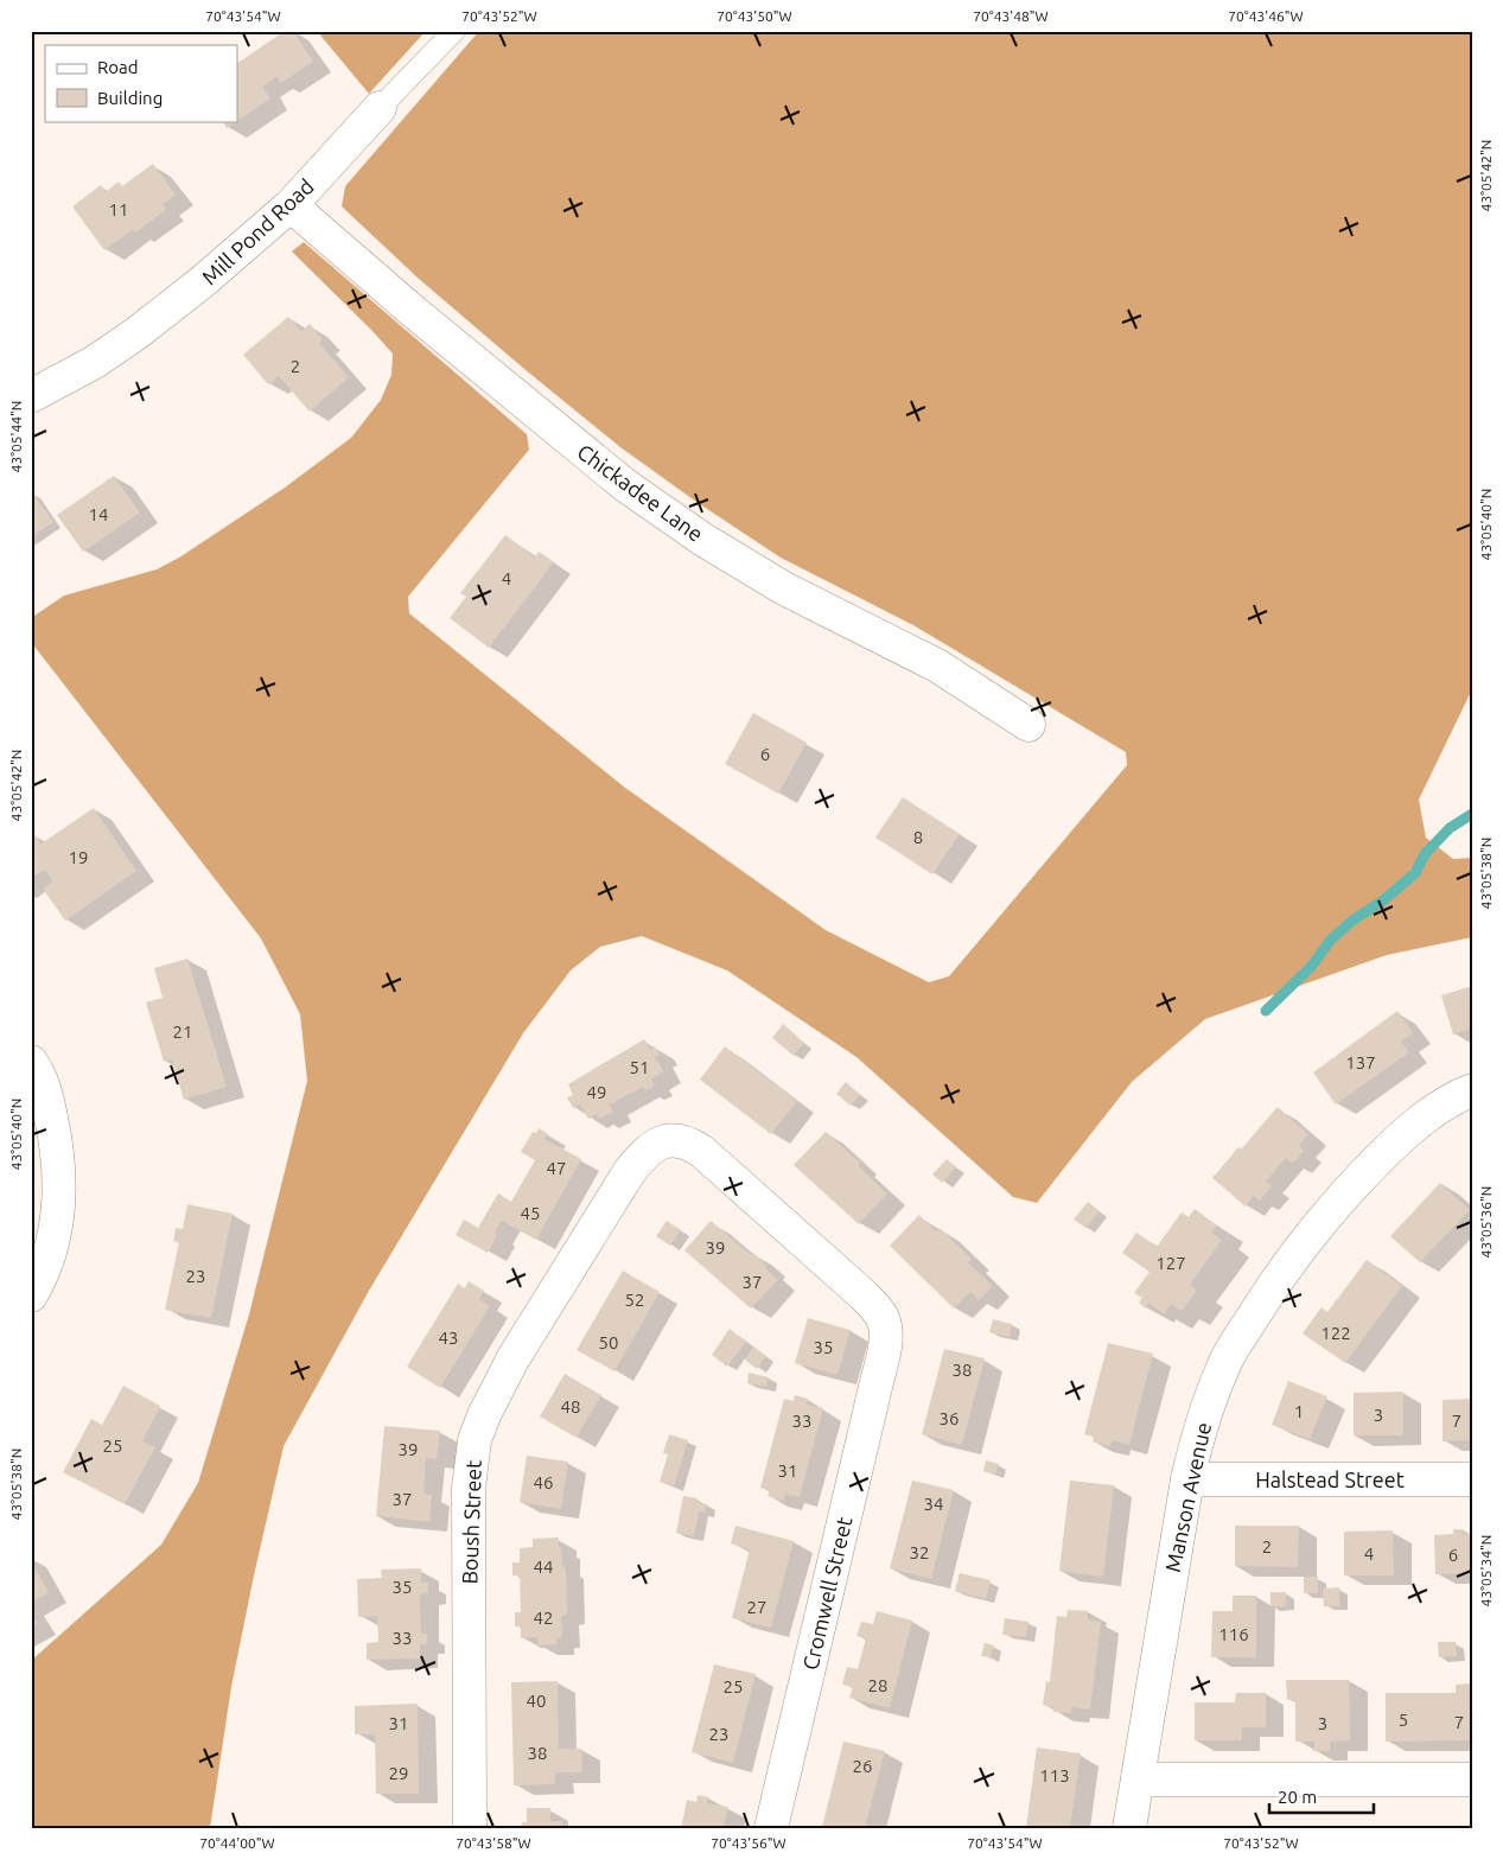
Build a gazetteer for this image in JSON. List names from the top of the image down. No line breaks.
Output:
{"streets":{"street":["Mill Pond Road","Chickadee Lane","Halstead Street","Manson Avenue","Boush Street","Cromwell Street"]},"crossings":[["Mill Pond Road","Chickadee Lane"],["Halstead Street","Manson Avenue"],["Boush Street","Cromwell Street"]],"house_numbers":["11","2","14","4","6","8","19","21","137","51","49","47","45","39","127","23","37","52","122","43","50","35","38","48","1","3","36","33","7","25","39","31","46","37","34","2","32","4","6","44","35","27","42","116","33","28","25","40","5","7","31","3","23","38","26","29","113"],"legend":["Road","Building"],"scale_bar":"20 m","coordinates":["70°43'54\"W","70°43'52\"W","70°43'50\"W","70°43'48\"W","70°43'46\"W","43°05'42\"N","43°05'44\"N","43°05'40\"N","43°05'38\"N","43°05'36\"N","43°05'34\"N","70°44'00\"W","70°43'58\"W","70°43'56\"W"]}
